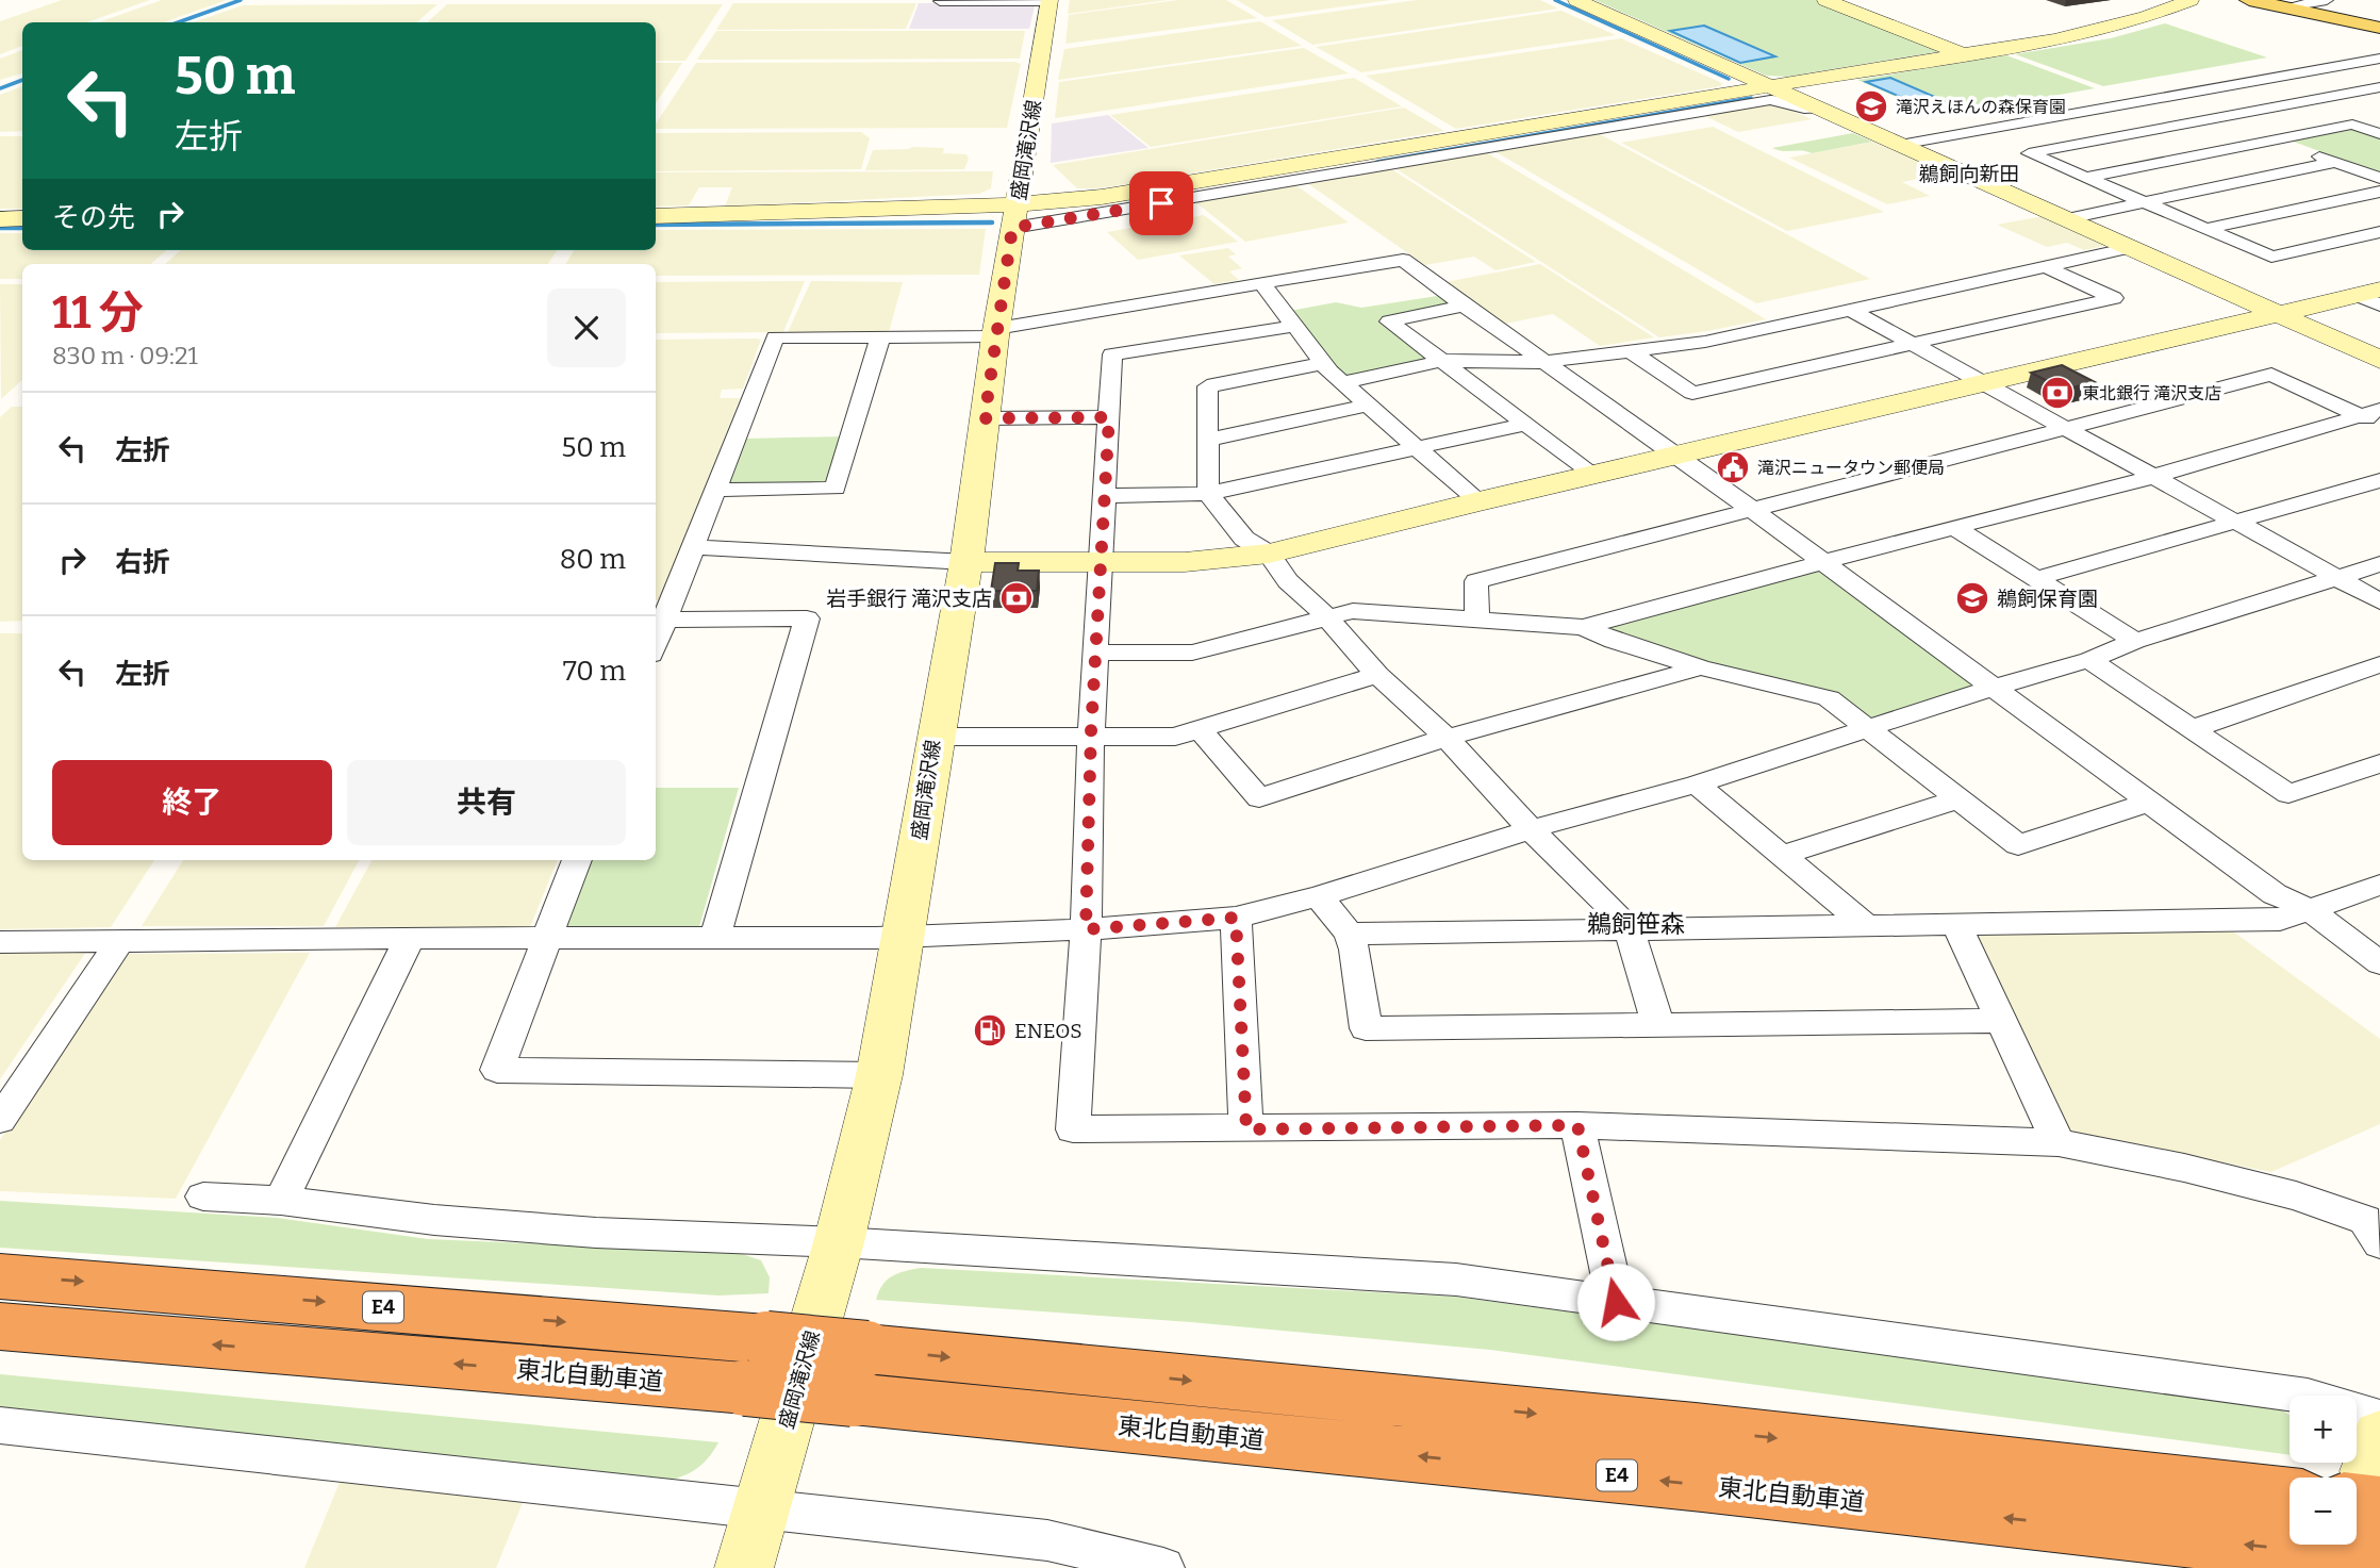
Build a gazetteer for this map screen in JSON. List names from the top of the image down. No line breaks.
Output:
{"streets":{"highway":["E4","東北自動車道"],"street":["盛岡滝沢線"]},"districts":["鵜飼向新田","鵜飼笹森"],"places":{"school or university":["滝沢えほんの森保育園","鵜飼保育園"],"bank":["東北銀行 滝沢支店","岩手銀行 滝沢支店"],"public building":["滝沢ニュータウン郵便局"],"fuel station":["ENEOS"]},"page":{"turn":["50 m","左折"],"then":"その先","heading":["11 分","830 m · 09:21"],"list":[{"name":"左折","value":"50 m"},{"name":"右折","value":"80 m"},{"name":"左折","value":"70 m"}],"buttons":["終了","共有"],"map_buttons":["+","−"]}}
